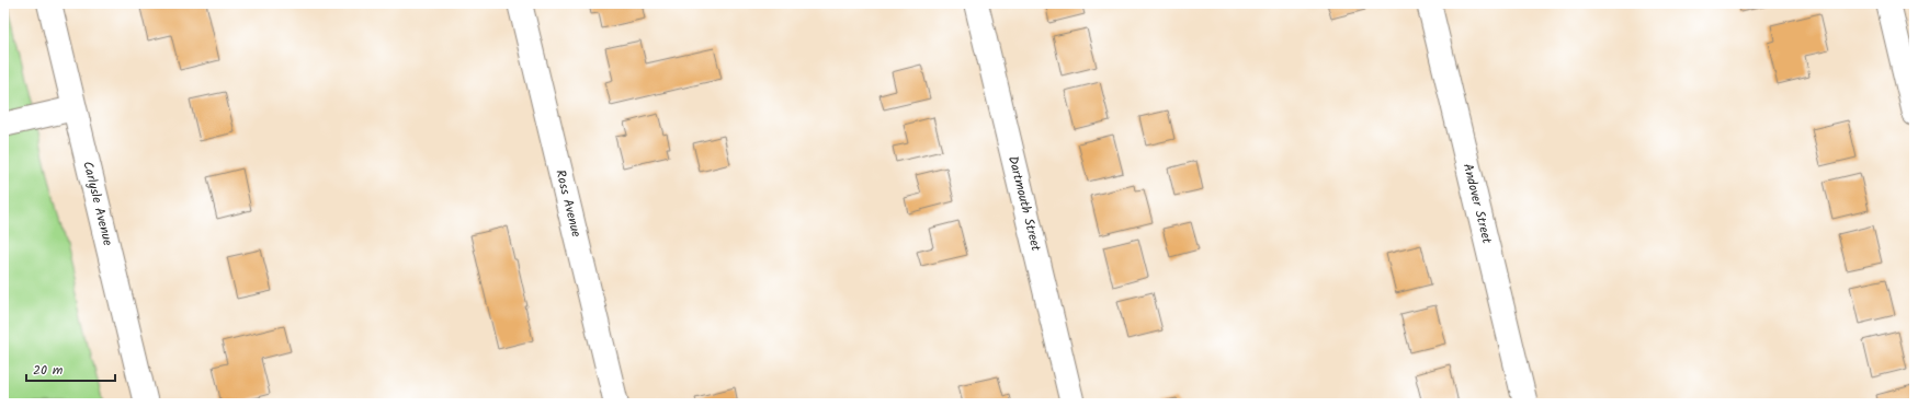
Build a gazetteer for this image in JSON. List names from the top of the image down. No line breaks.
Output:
{"streets":{"street":["Carlysle Avenue","Ross Avenue","Dartmouth Street","Andover Street"]},"scale_bar":"20 m"}
